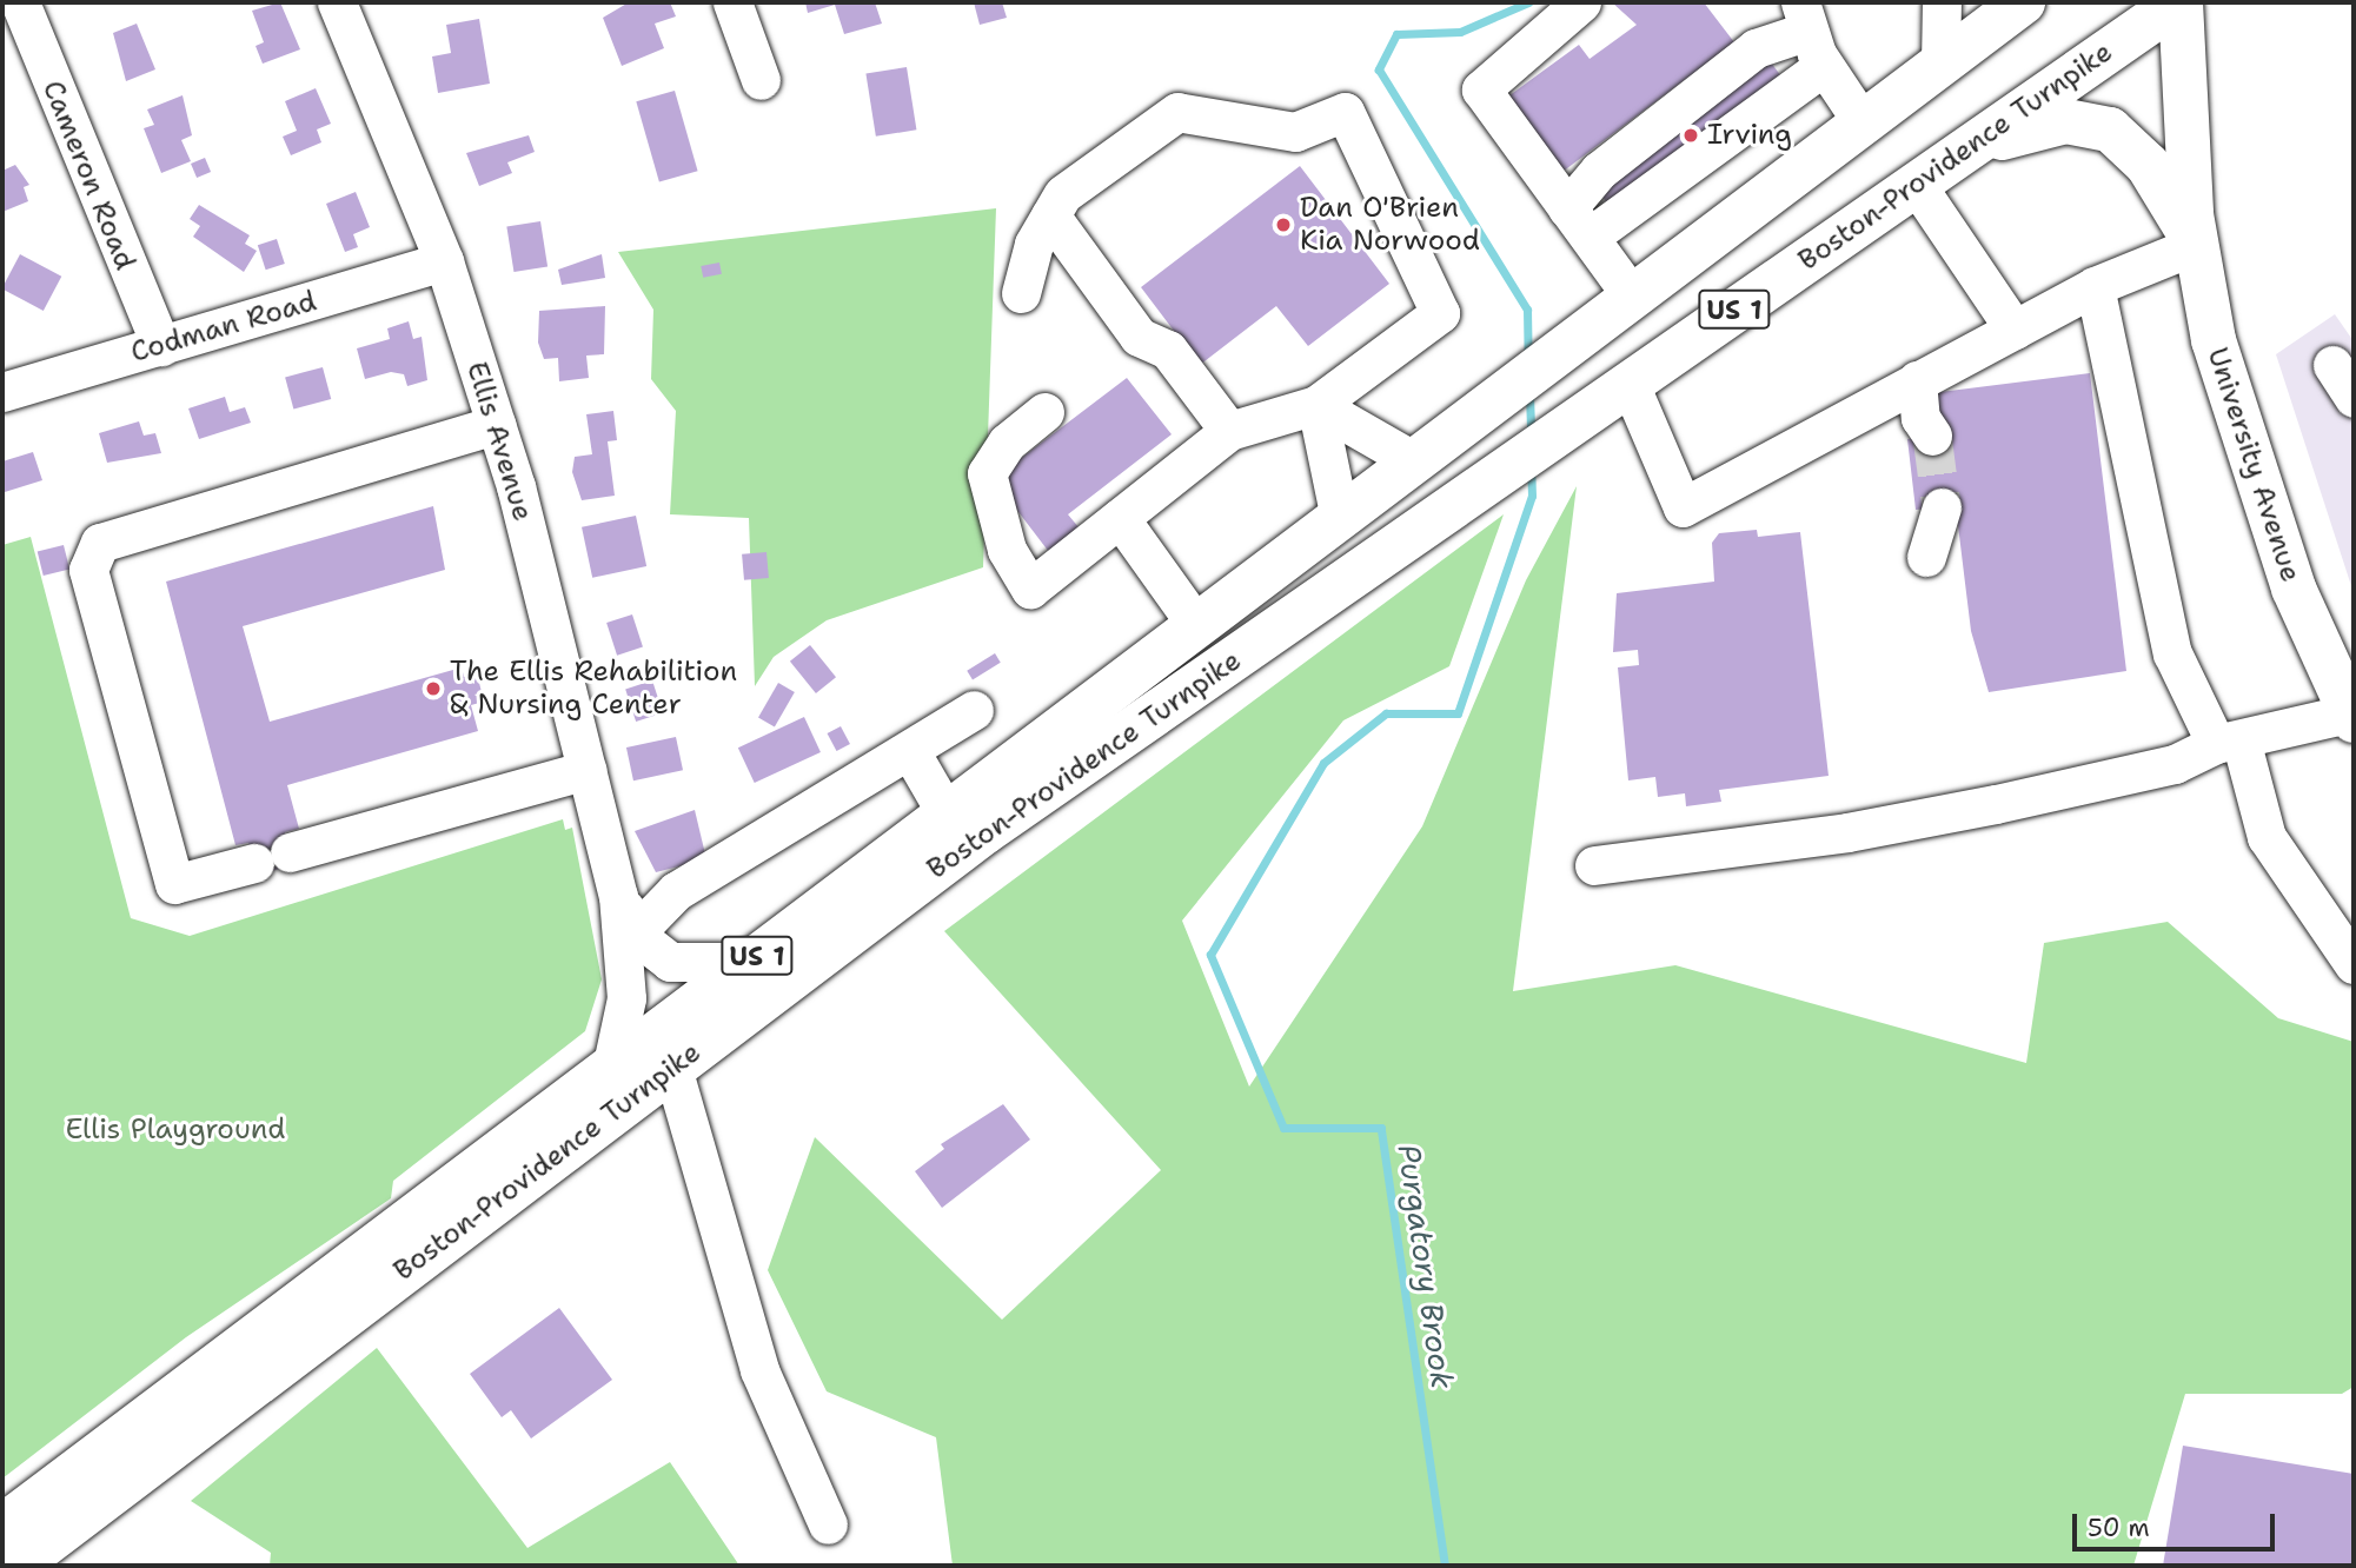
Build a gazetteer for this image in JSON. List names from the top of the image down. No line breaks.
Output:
{"streets":{"main road":["Boston-Providence Turnpike","US 1","University Avenue"],"street":["Cameron Road","Codman Road","Ellis Avenue"]},"crossings":[["Boston-Providence Turnpike","Ellis Avenue"],["Boston-Providence Turnpike","University Avenue"],["Cameron Road","Codman Road"],["Codman Road","Ellis Avenue"]],"water":["Purgatory Brook"],"parks":["Ellis Playground"],"places":["Irving","Dan O'Brien Kia Norwood","The Ellis Rehabilition & Nursing Center"],"scale_bar":"50 m"}
